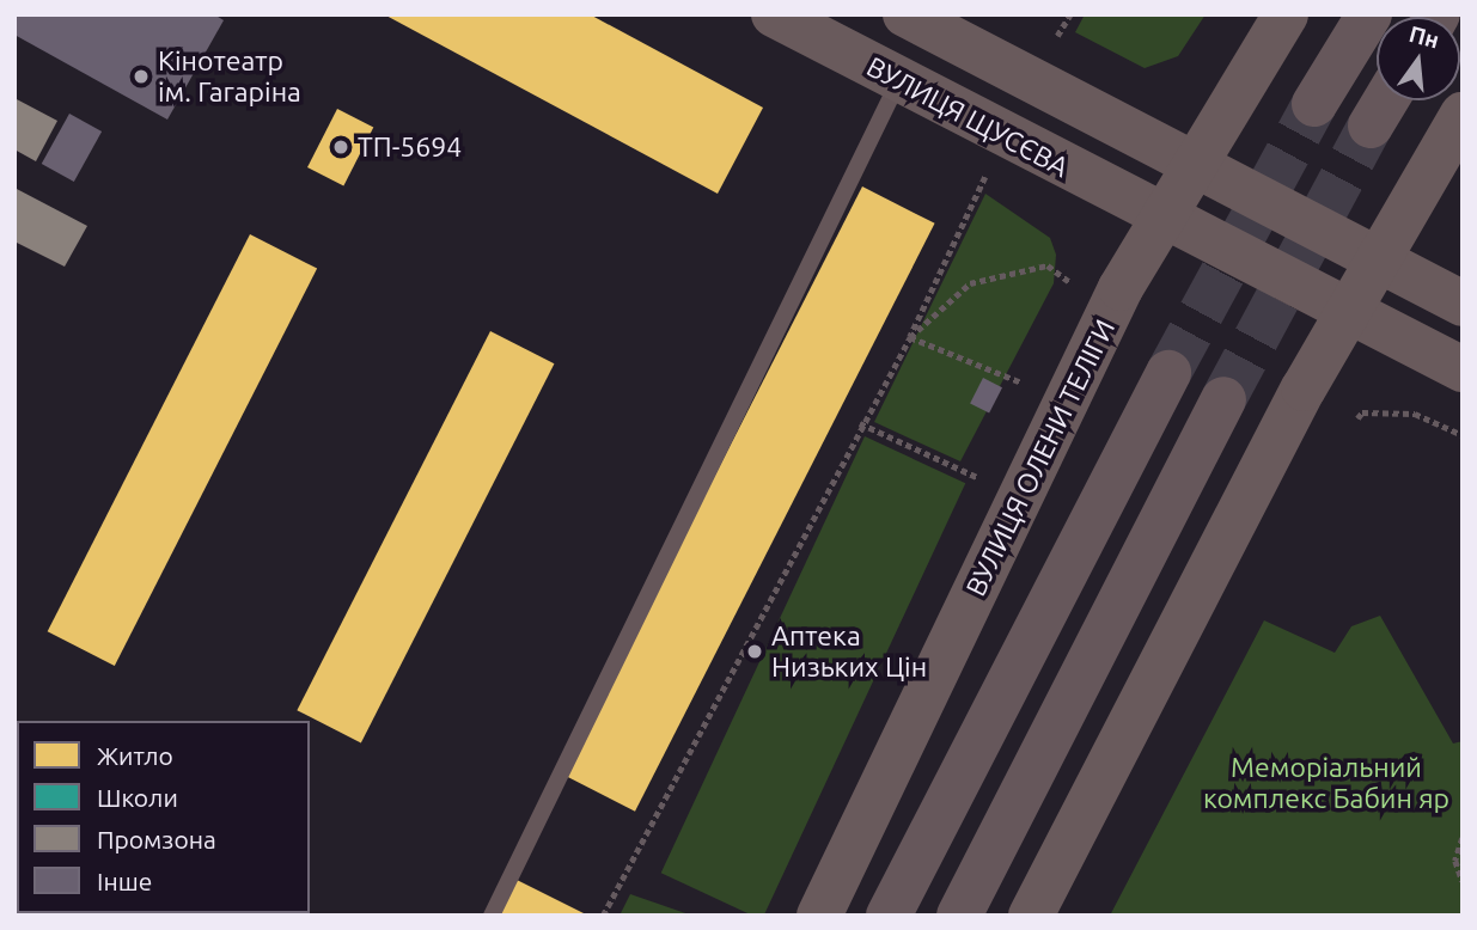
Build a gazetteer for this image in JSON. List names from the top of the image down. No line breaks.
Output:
{"streets":{"main road":["ВУЛИЦЯ ЩУСЄВА","ВУЛИЦЯ ОЛЕНИ ТЕЛІГИ"]},"crossings":[["ВУЛИЦЯ ЩУСЄВА","ВУЛИЦЯ ОЛЕНИ ТЕЛІГИ"]],"parks":["Меморіальний комплекс Бабин яр"],"places":["Кінотеатр ім. Гагаріна","ТП-5694","Аптека Низьких Цін"],"legend":["Житло","Школи","Промзона","Інше"],"north":"top"}
